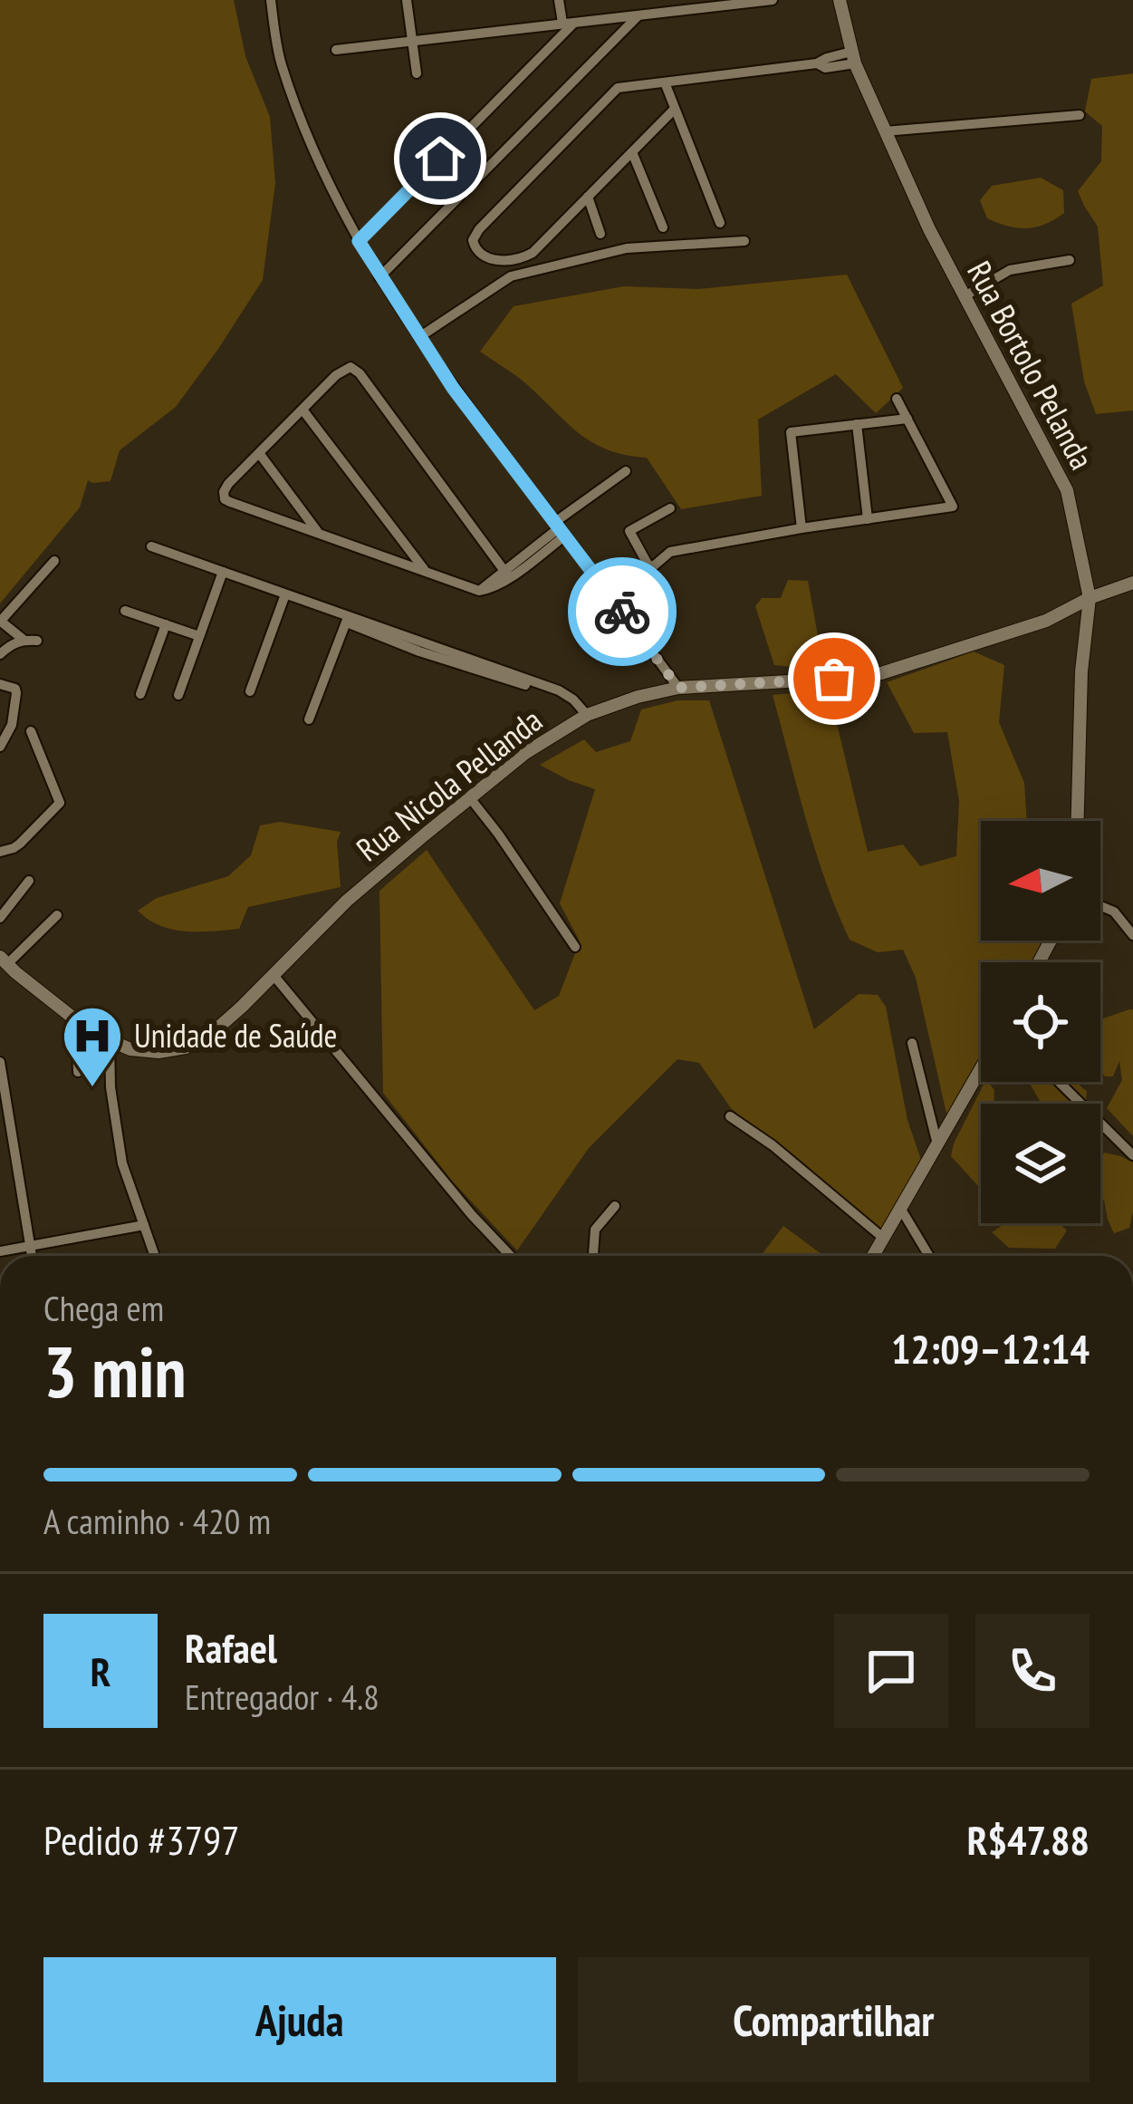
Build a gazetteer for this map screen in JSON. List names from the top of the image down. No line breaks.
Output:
{"streets":{"main road":["Rua Bortolo Pelanda","Rua Nicola Pellanda"]},"crossings":[["Rua Bortolo Pelanda","Rua Nicola Pellanda"]],"places":{"hospital":["Unidade de Saúde"]},"north":"left","page":{"heading":["3 min","Chega em","12:09–12:14"],"panel":["Rafael","Entregador · 4.8","Pedido #3797","R$47.88"],"bar":"A caminho · 420 m","round":"R","buttons":["Ajuda","Compartilhar"]}}
